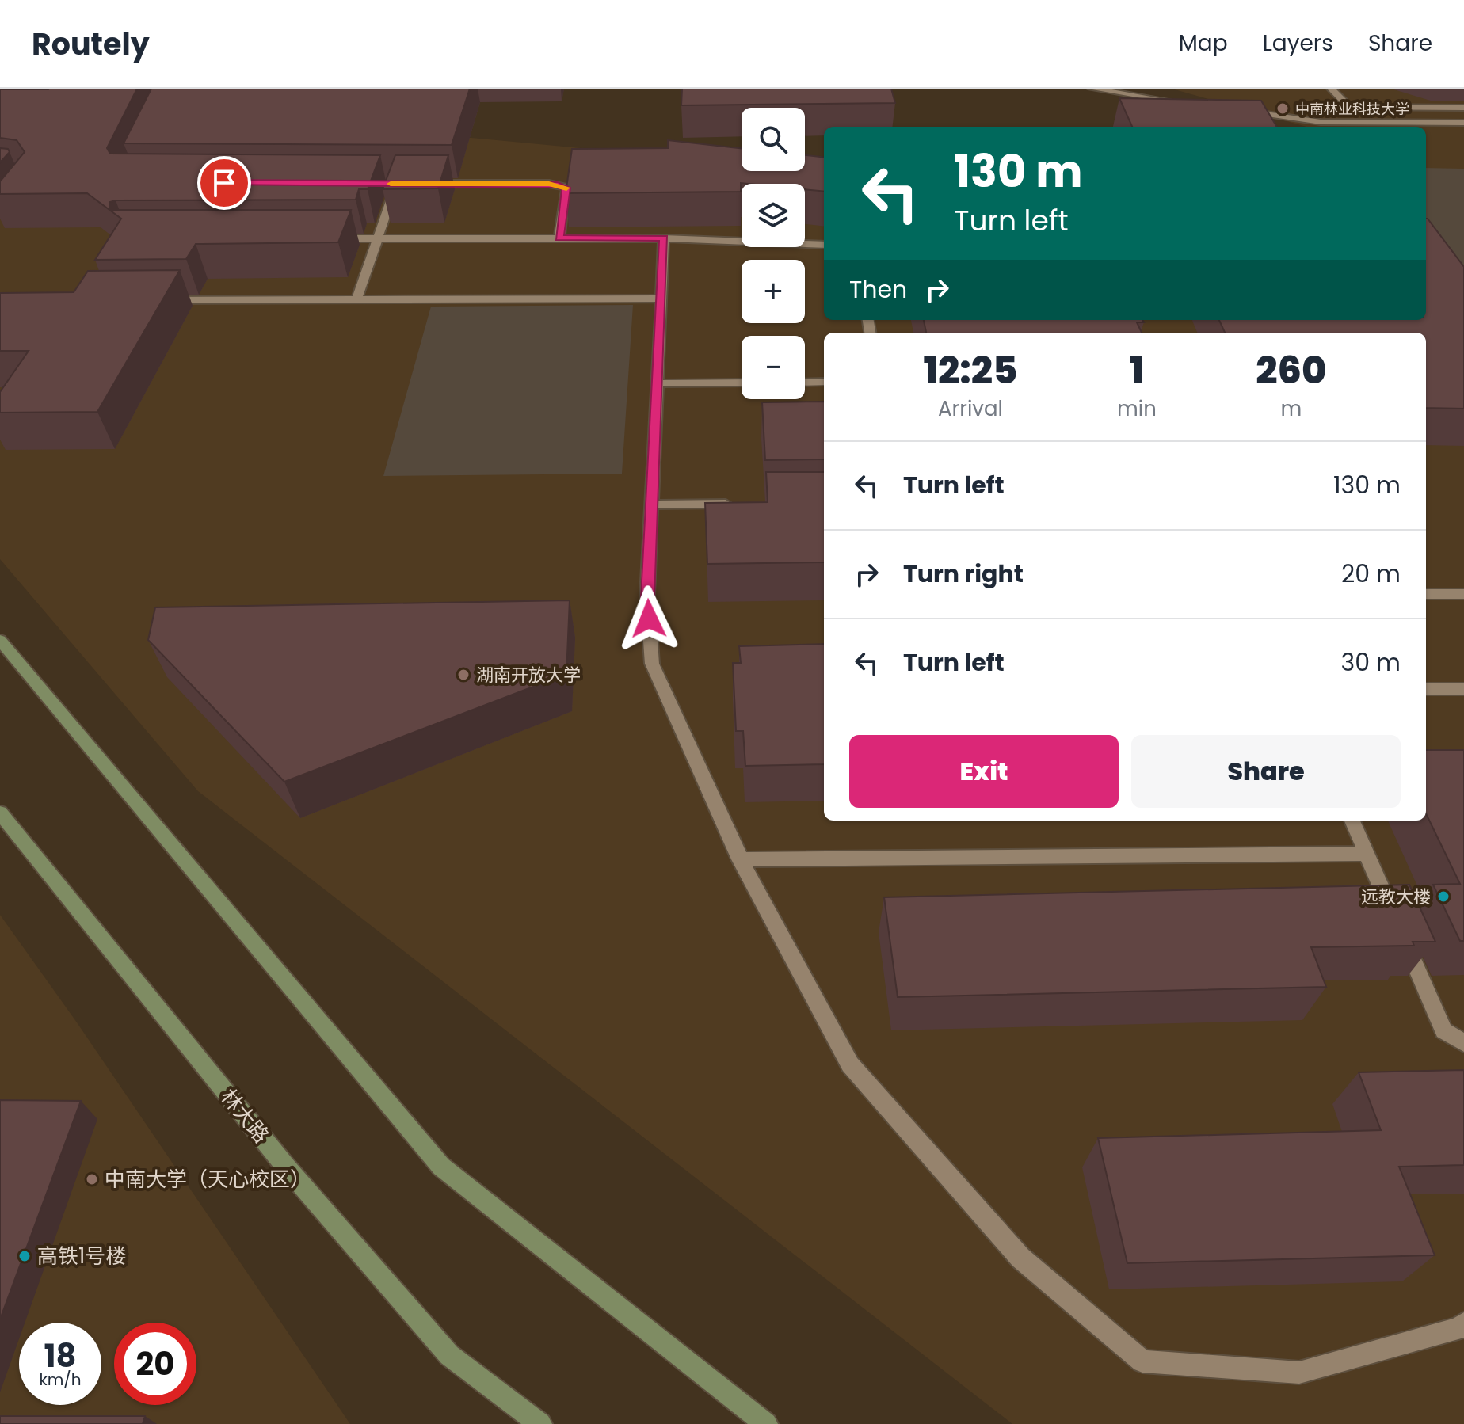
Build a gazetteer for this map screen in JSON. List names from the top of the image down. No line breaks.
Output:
{"streets":{"main road":["林大路"]},"places":["中南林业科技大学","湖南开放大学","远教大楼","中南大学（天心校区）","高铁1号楼"],"page":{"header":"Routely","nav":["Map","Layers","Share"],"map_buttons":["+","−"],"turn":["130 m","Turn left"],"then":"Then","eta":["12:25","Arrival","1","min","260","m"],"list":[{"name":"Turn left","value":"130 m"},{"name":"Turn right","value":"20 m"},{"name":"Turn left","value":"30 m"}],"buttons":["Exit","Share"],"speed":"18 km/h","limit":"20"}}
